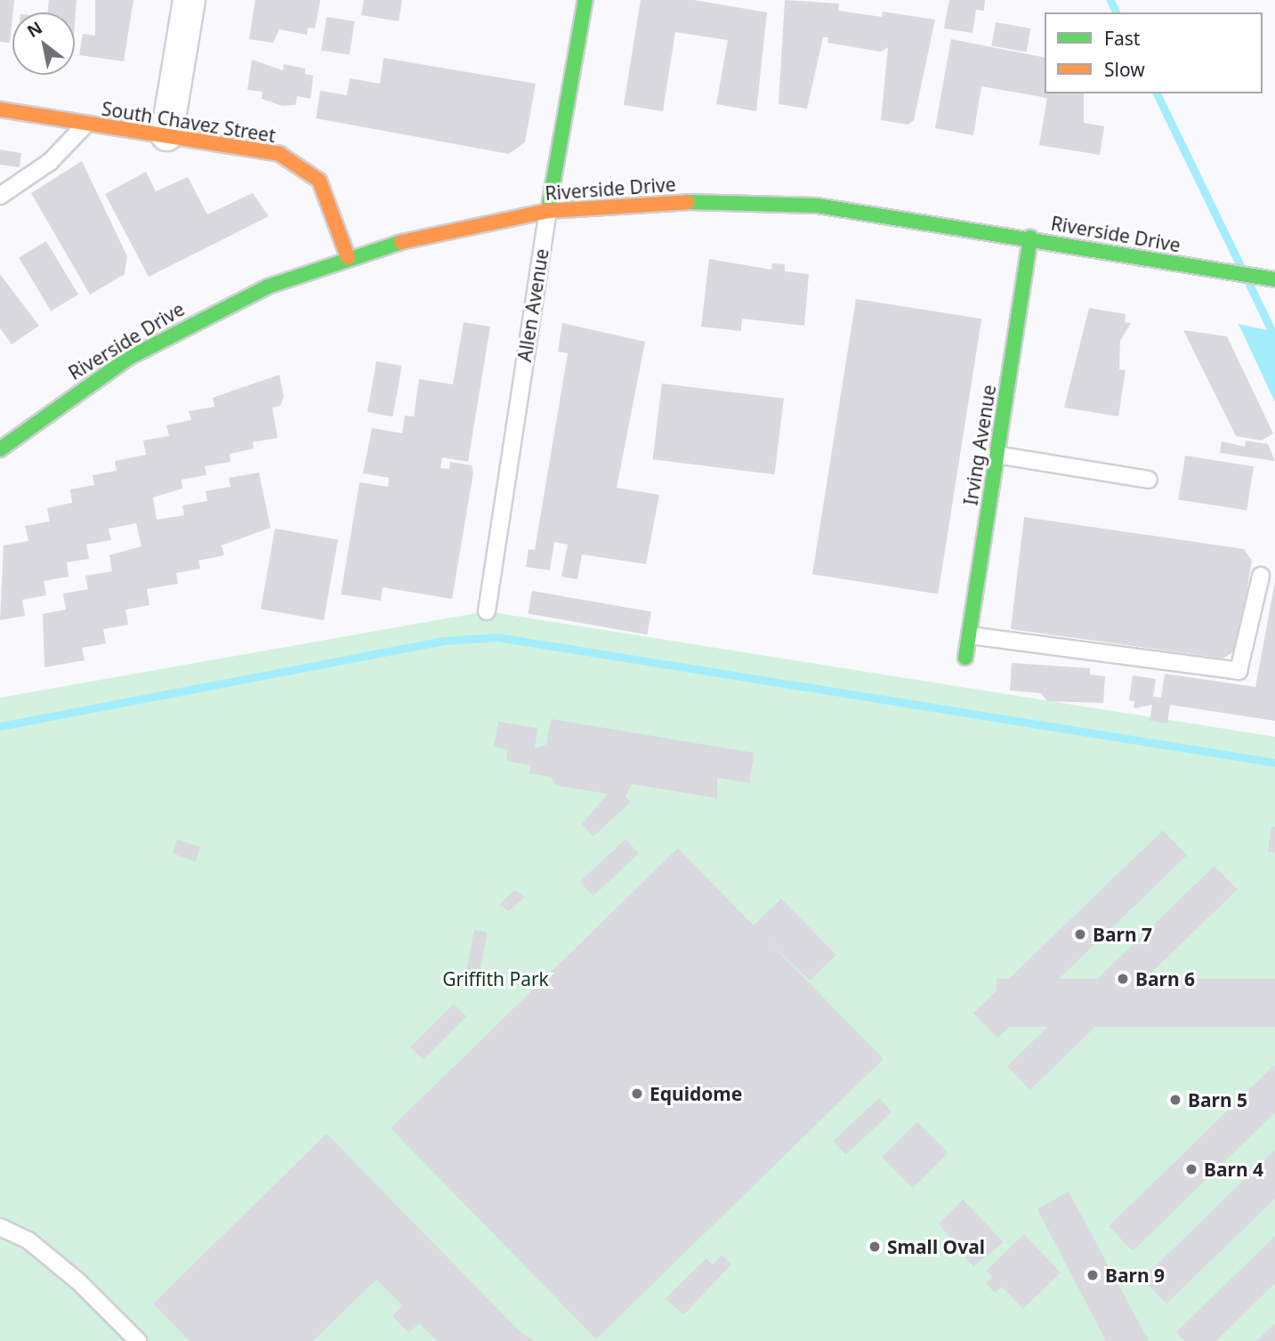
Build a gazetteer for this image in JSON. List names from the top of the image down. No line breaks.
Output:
{"streets":{"main road":["South Chavez Street","Riverside Drive","Allen Avenue","Irving Avenue"]},"crossings":[["South Chavez Street","Riverside Drive"],["Riverside Drive","Allen Avenue"],["Riverside Drive","Irving Avenue"]],"parks":["Griffith Park"],"places":["Barn 7","Barn 6","Equidome","Barn 5","Barn 4","Small Oval","Barn 9"],"legend":["Fast","Slow"],"north":"top left"}
